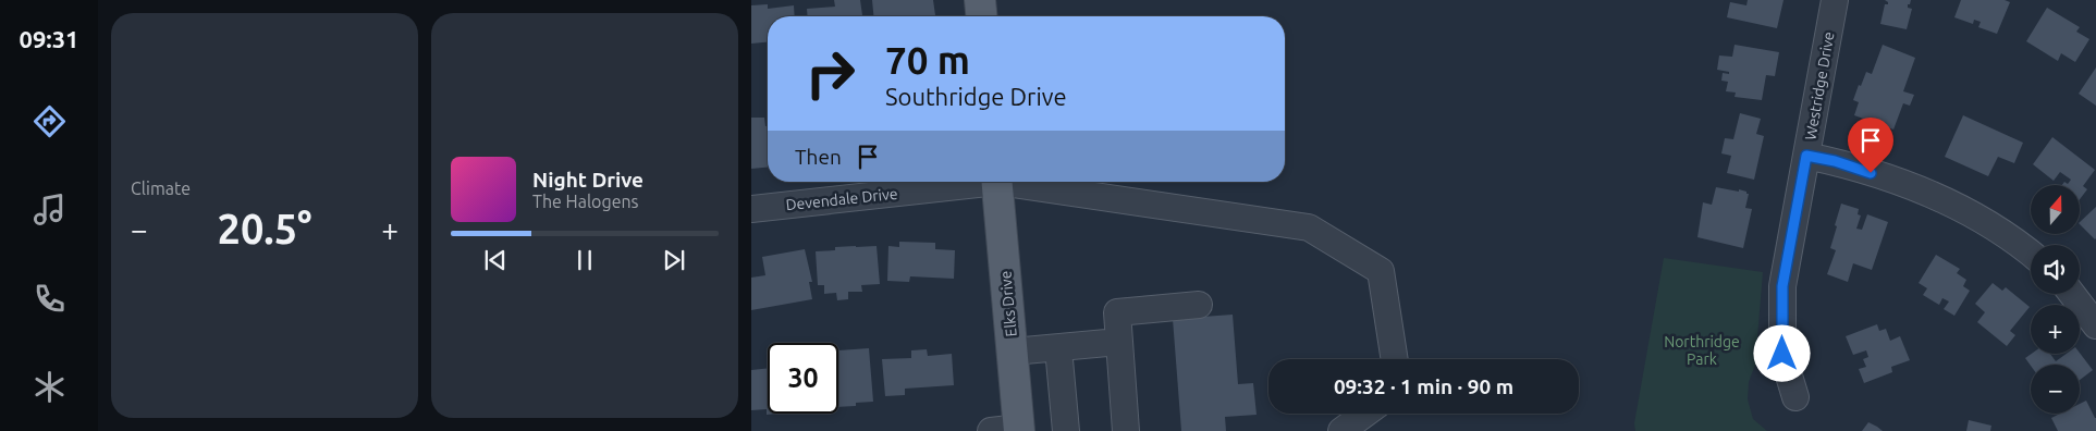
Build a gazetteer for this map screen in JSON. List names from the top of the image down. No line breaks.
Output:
{"streets":{"main road":["Elks Drive"],"street":["Westridge Drive","Devendale Drive"]},"parks":["Northridge Park"],"north":"top","page":{"tabs":"09:31","tile":"Climate","turn":["70 m","Southridge Drive"],"then":"Then","song":["Night Drive","The Halogens"],"map_buttons":["+","−"],"heat":["−","20.5°","+"],"limit":"30","trip":"09:32 · 1 min · 90 m"}}
